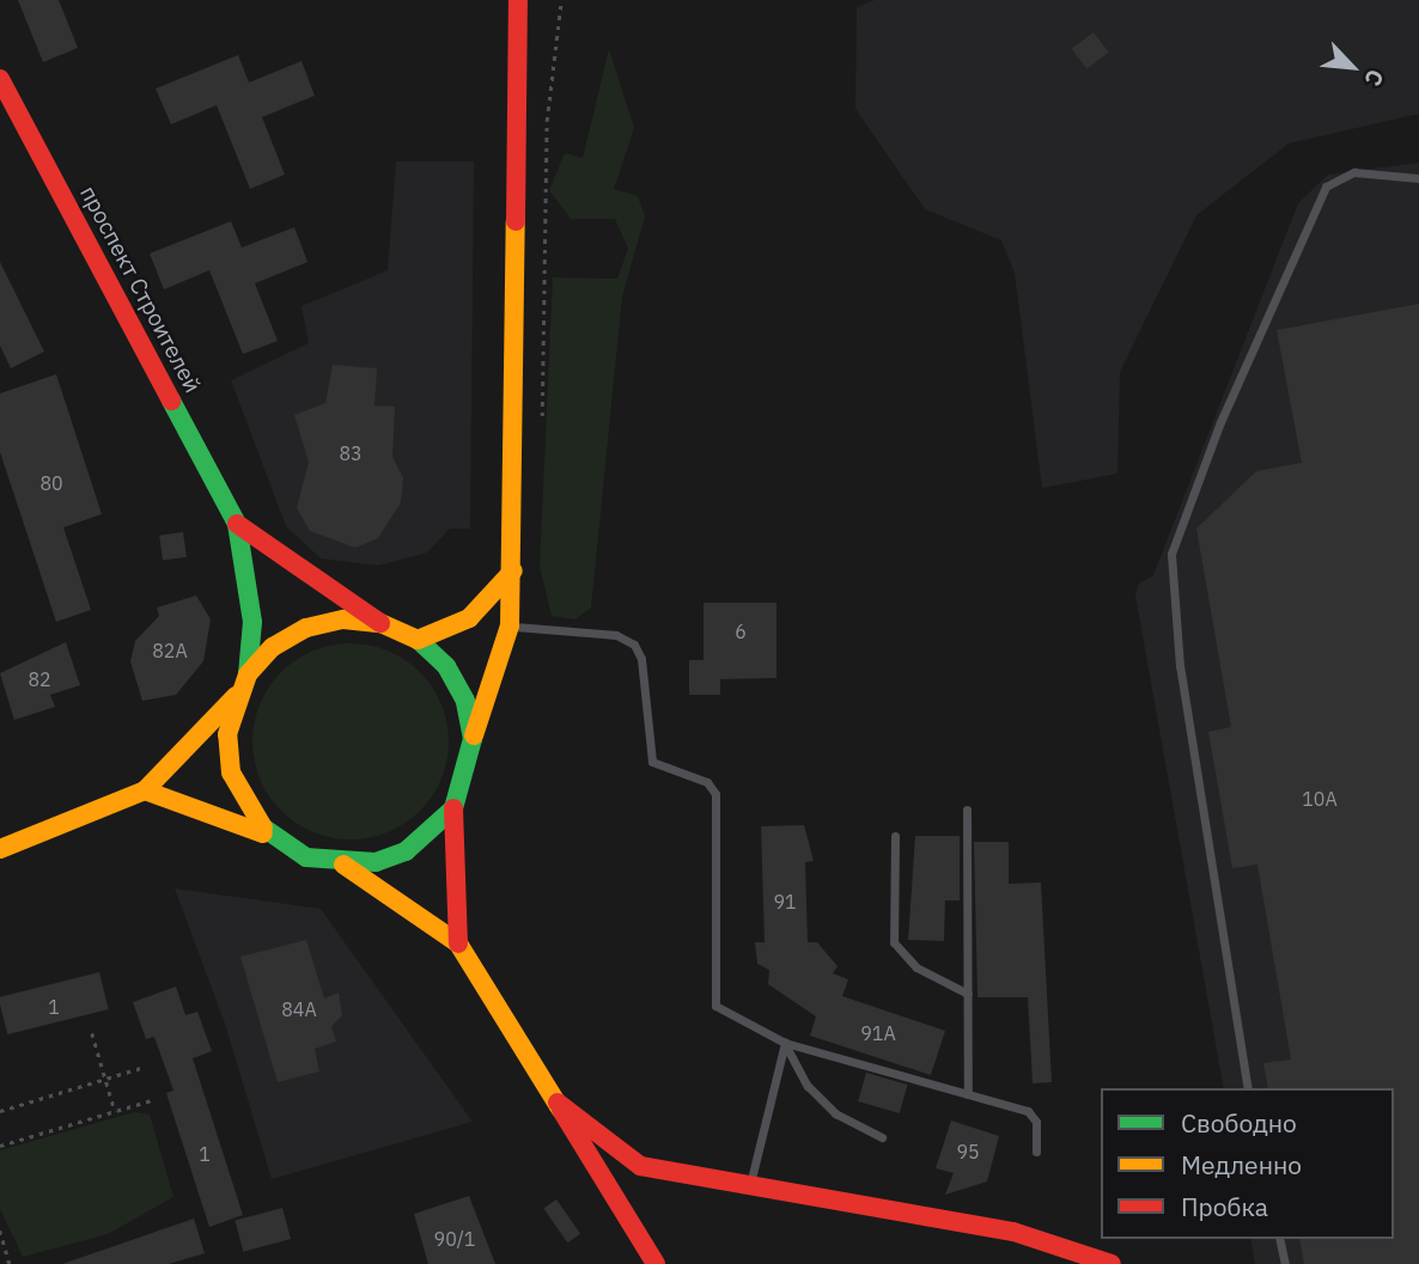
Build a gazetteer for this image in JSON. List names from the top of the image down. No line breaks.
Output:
{"streets":{"main road":["проспект Строителей"]},"house_numbers":["83","80","6","82А","82","10А","91","1","84А","91А","95","1","90/1"],"legend":["Свободно","Медленно","Пробка"],"north":"bottom right"}
